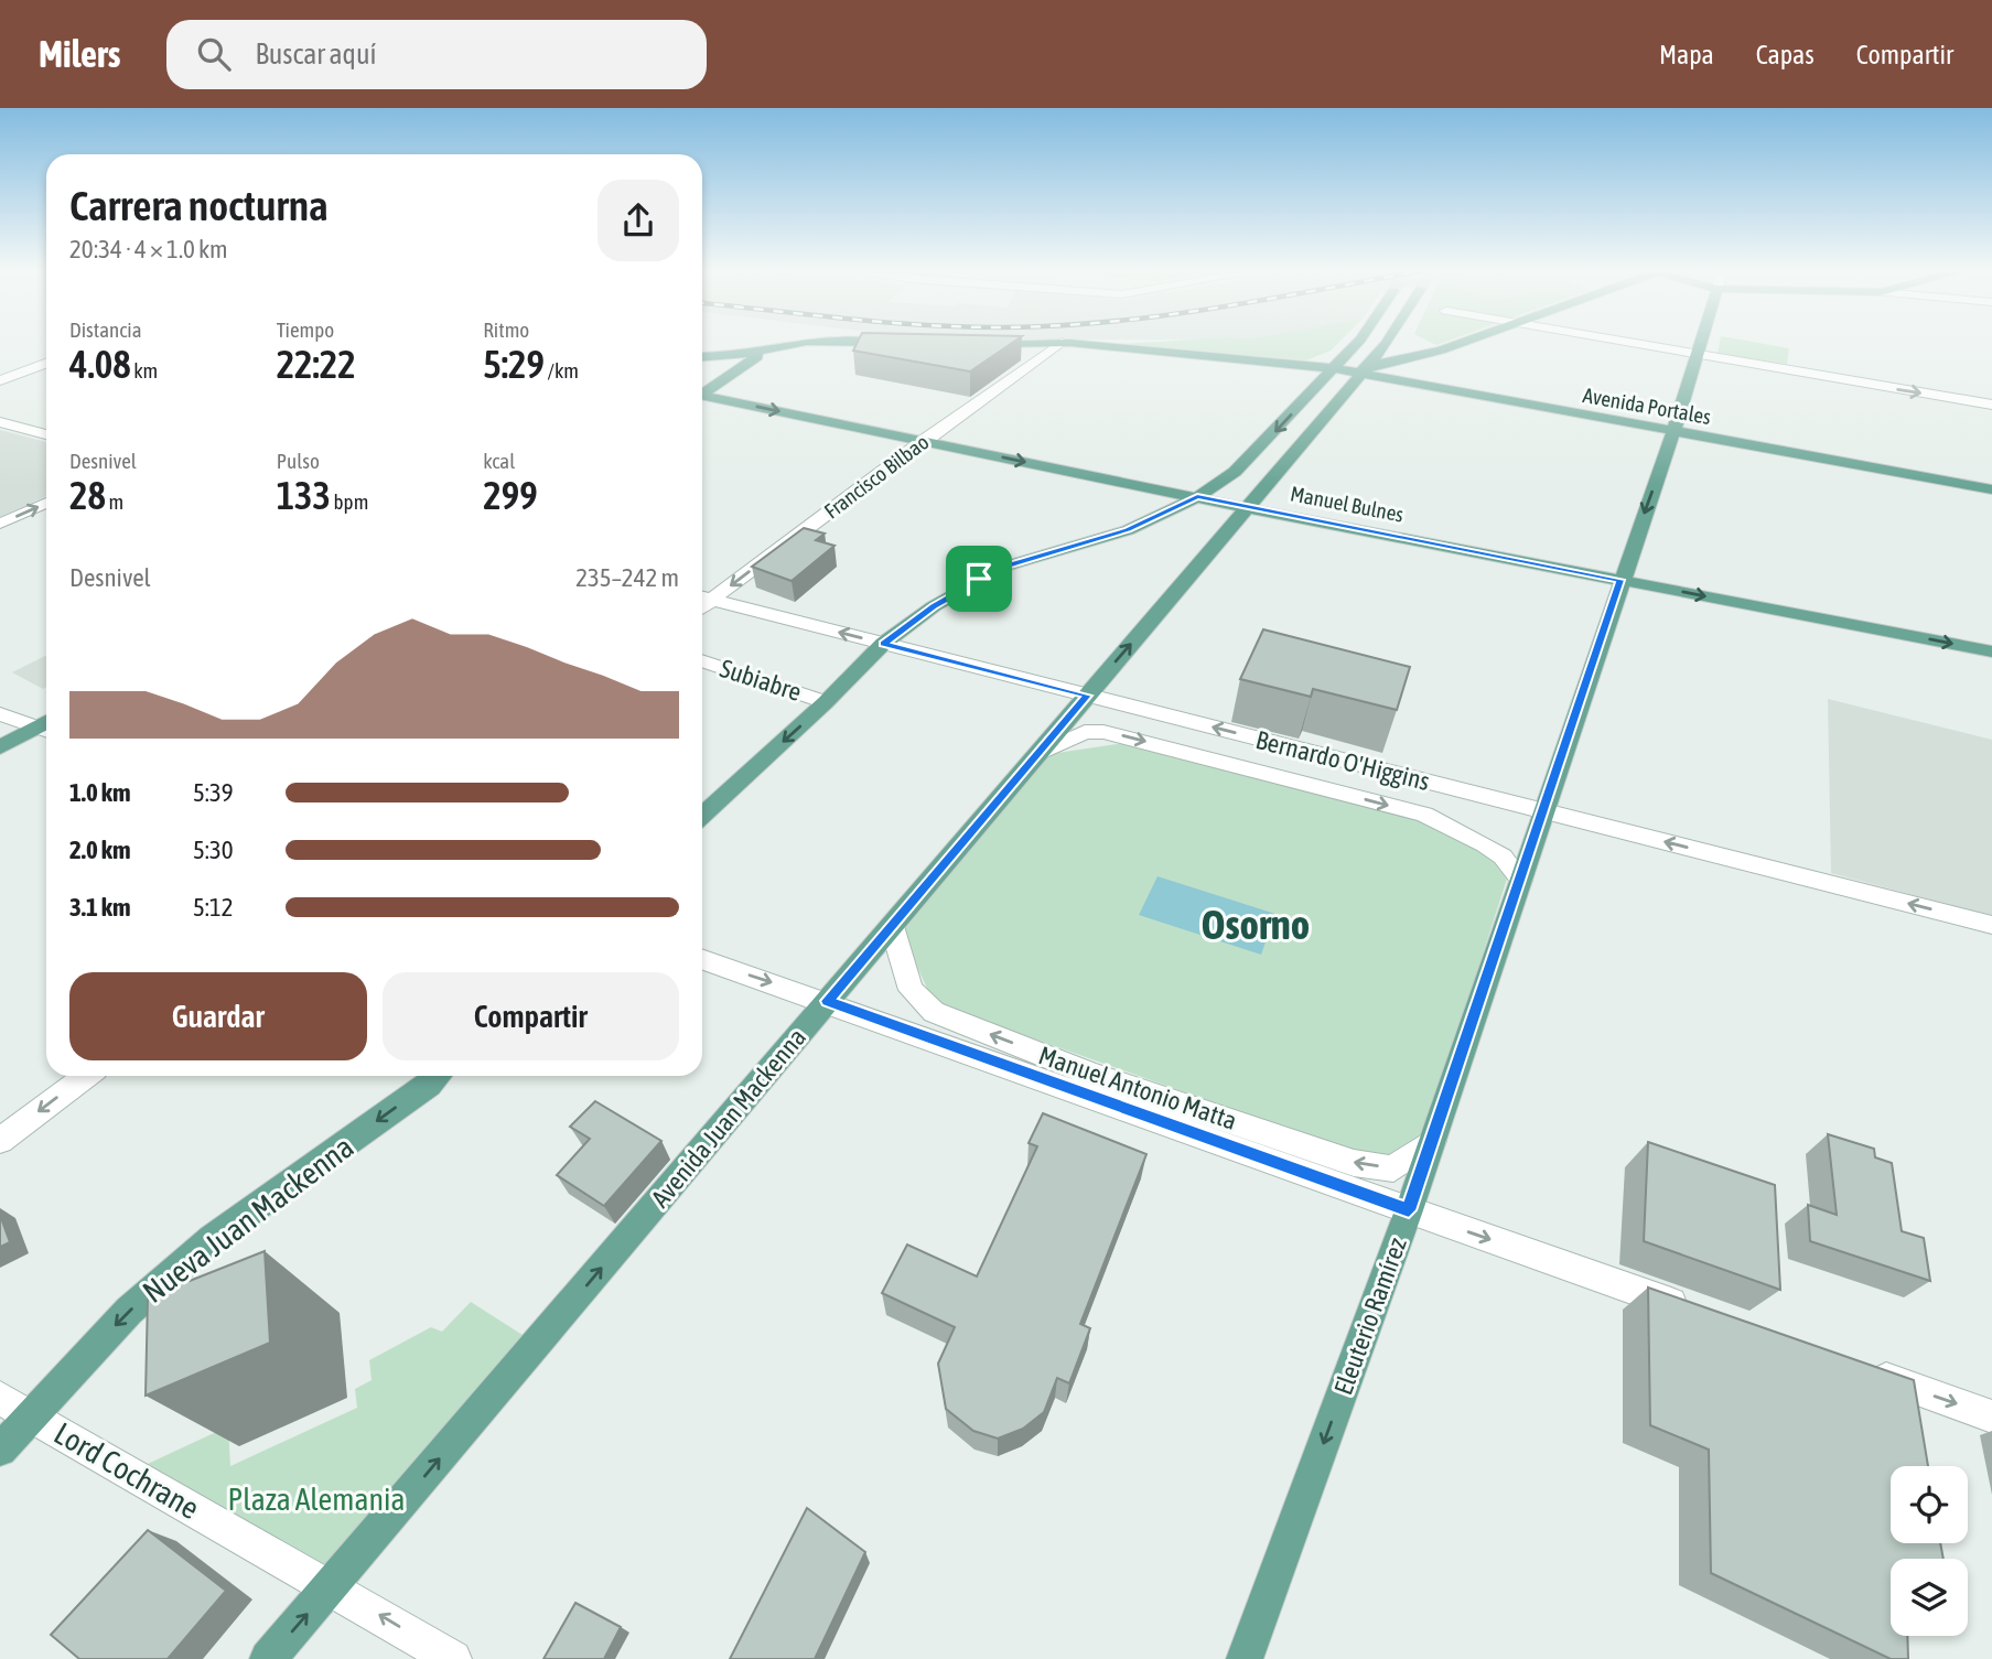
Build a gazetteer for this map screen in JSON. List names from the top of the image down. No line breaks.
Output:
{"streets":{"main road":["Avenida Portales","Manuel Bulnes","Avenida Juan Mackenna","Nueva Juan Mackenna","Eleuterio Ramírez"],"street":["Francisco Bilbao","Subiabre","Bernardo O'Higgins","Manuel Antonio Matta","Lord Cochrane"]},"crossings":[["Avenida Portales","Francisco Bilbao"],["Avenida Portales","Avenida Juan Mackenna"],["Avenida Portales","Eleuterio Ramírez"],["Francisco Bilbao","Manuel Bulnes"],["Francisco Bilbao","Bernardo O'Higgins"],["Manuel Bulnes","Avenida Juan Mackenna"],["Manuel Bulnes","Eleuterio Ramírez"],["Bernardo O'Higgins","Avenida Juan Mackenna"],["Bernardo O'Higgins","Eleuterio Ramírez"],["Manuel Antonio Matta","Avenida Juan Mackenna"],["Manuel Antonio Matta","Eleuterio Ramírez"],["Avenida Juan Mackenna","Lord Cochrane"],["Nueva Juan Mackenna","Lord Cochrane"]],"one_way":["Francisco Bilbao","Manuel Bulnes","Avenida Juan Mackenna","Nueva Juan Mackenna","Eleuterio Ramírez"],"districts":["Osorno"],"parks":["Plaza Alemania"],"page":{"header":"Milers","search":"Buscar aquí","nav":["Mapa","Capas","Compartir"],"heading":["Carrera nocturna","20:34 · 4 × 1.0 km"],"stats":[["Distancia","4.08 km"],["Tiempo","22:22"],["Ritmo","5:29 /km"],["Desnivel","28 m"],["Pulso","133 bpm"],["kcal","299"]],"chart":["Desnivel","235–242 m"],"list":[{"name":"1.0 km","note":"5:39"},{"name":"2.0 km","note":"5:30"},{"name":"3.1 km","note":"5:12"}],"buttons":["Guardar","Compartir"]}}
